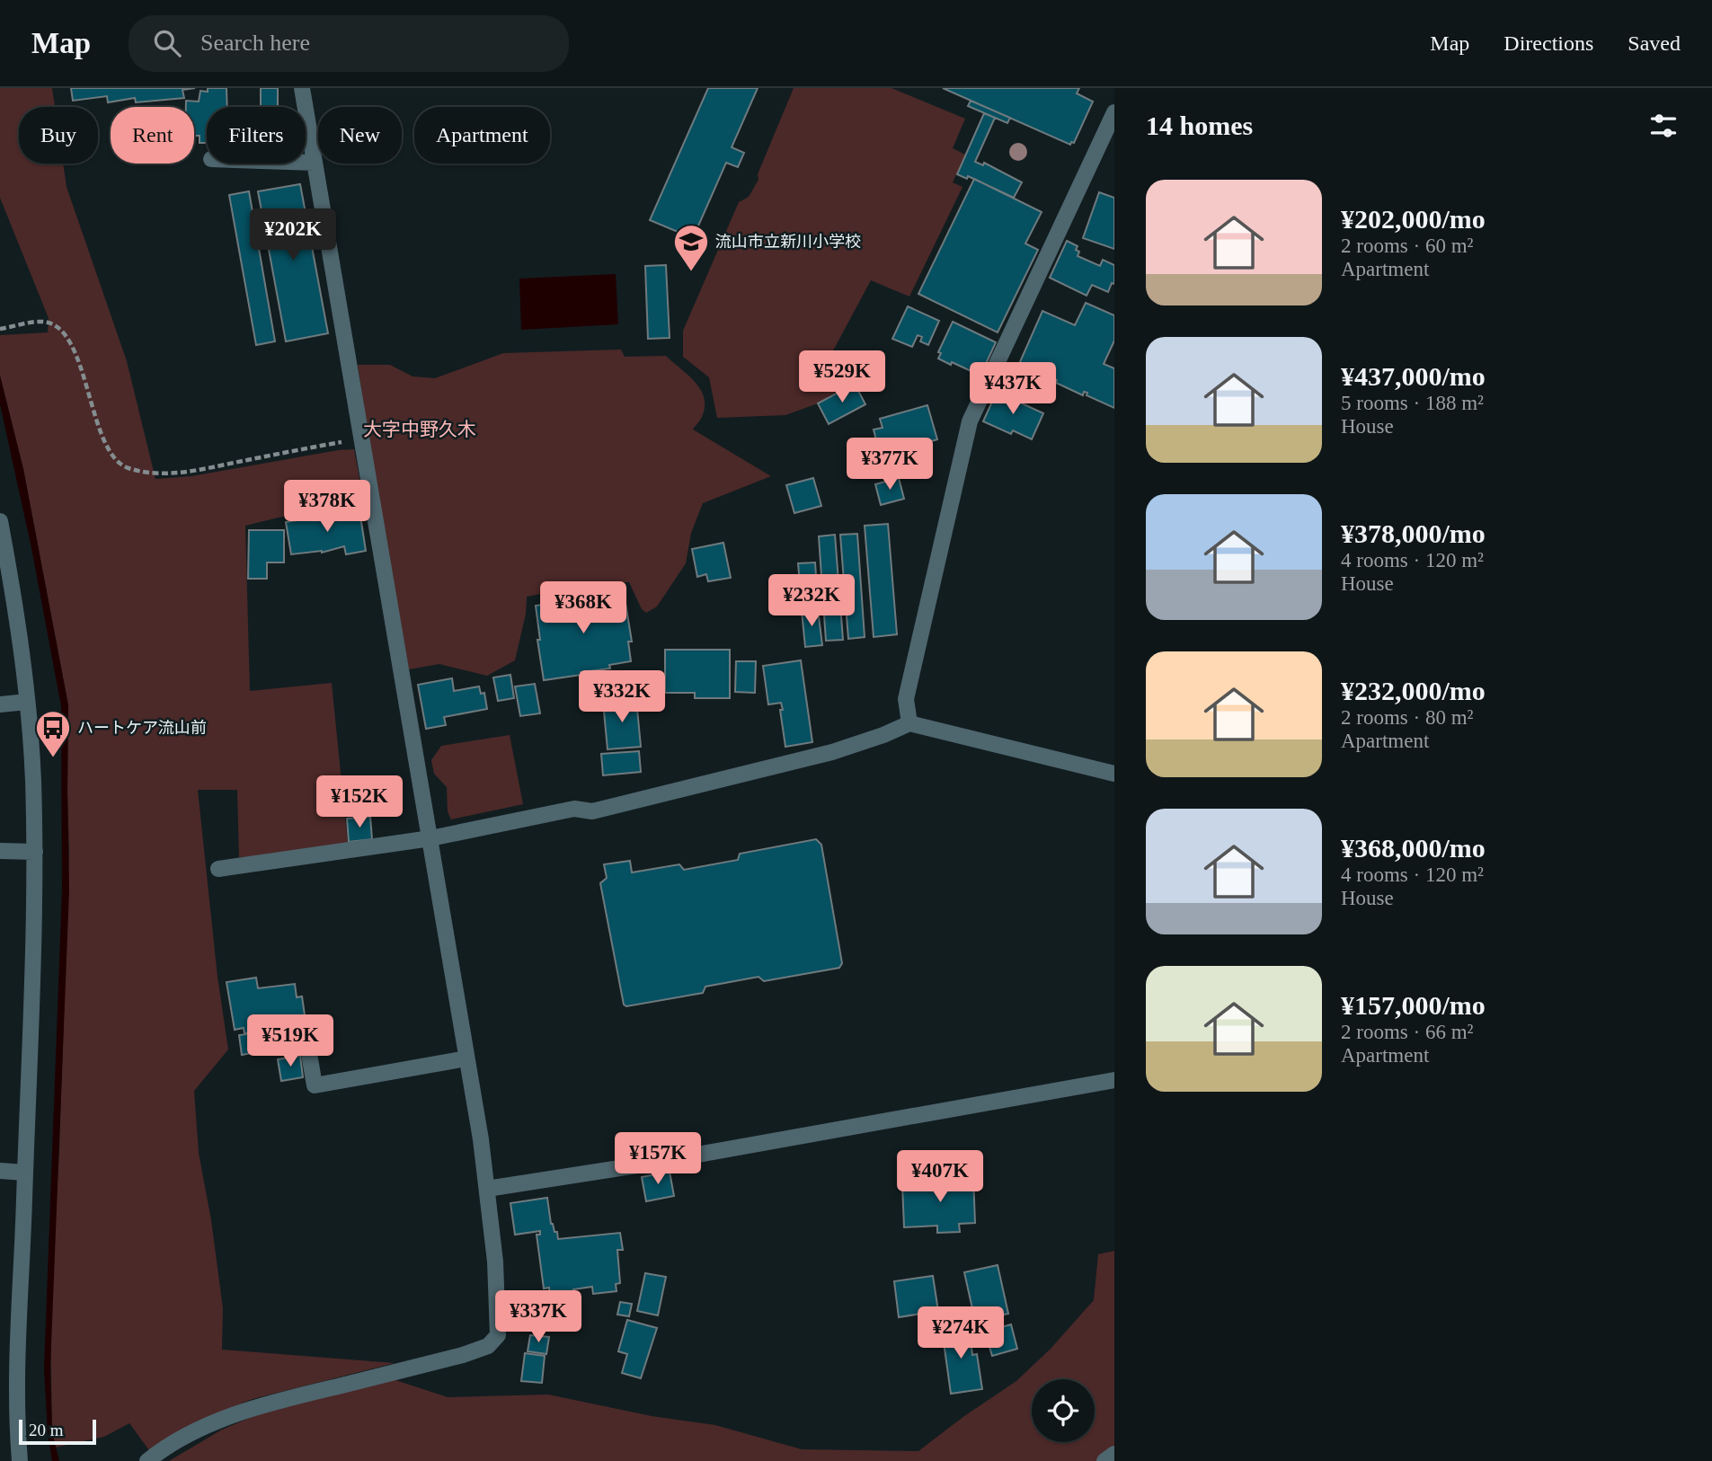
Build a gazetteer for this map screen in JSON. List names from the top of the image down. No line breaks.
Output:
{"districts":["大字中野久木"],"places":{"school or university":["流山市立新川小学校"],"bus stop":["ハートケア流山前"]},"scale_bar":"20 m","page":{"header":"Map","search":"Search here","nav":["Map","Directions","Saved"],"heading":"14 homes","chip":["Buy","Rent","Filters","New","Apartment"],"list":[{"name":"¥202,000/mo","note":"2 rooms · 60 m² · Apartment"},{"name":"¥437,000/mo","note":"5 rooms · 188 m² · House"},{"name":"¥378,000/mo","note":"4 rooms · 120 m² · House"},{"name":"¥232,000/mo","note":"2 rooms · 80 m² · Apartment"},{"name":"¥368,000/mo","note":"4 rooms · 120 m² · House"},{"name":"¥157,000/mo","note":"2 rooms · 66 m² · Apartment"}],"price":["¥202K","¥529K","¥437K","¥377K","¥378K","¥232K","¥368K","¥332K","¥152K","¥519K","¥157K","¥407K","¥337K","¥274K"],"scale":"20 m"}}
